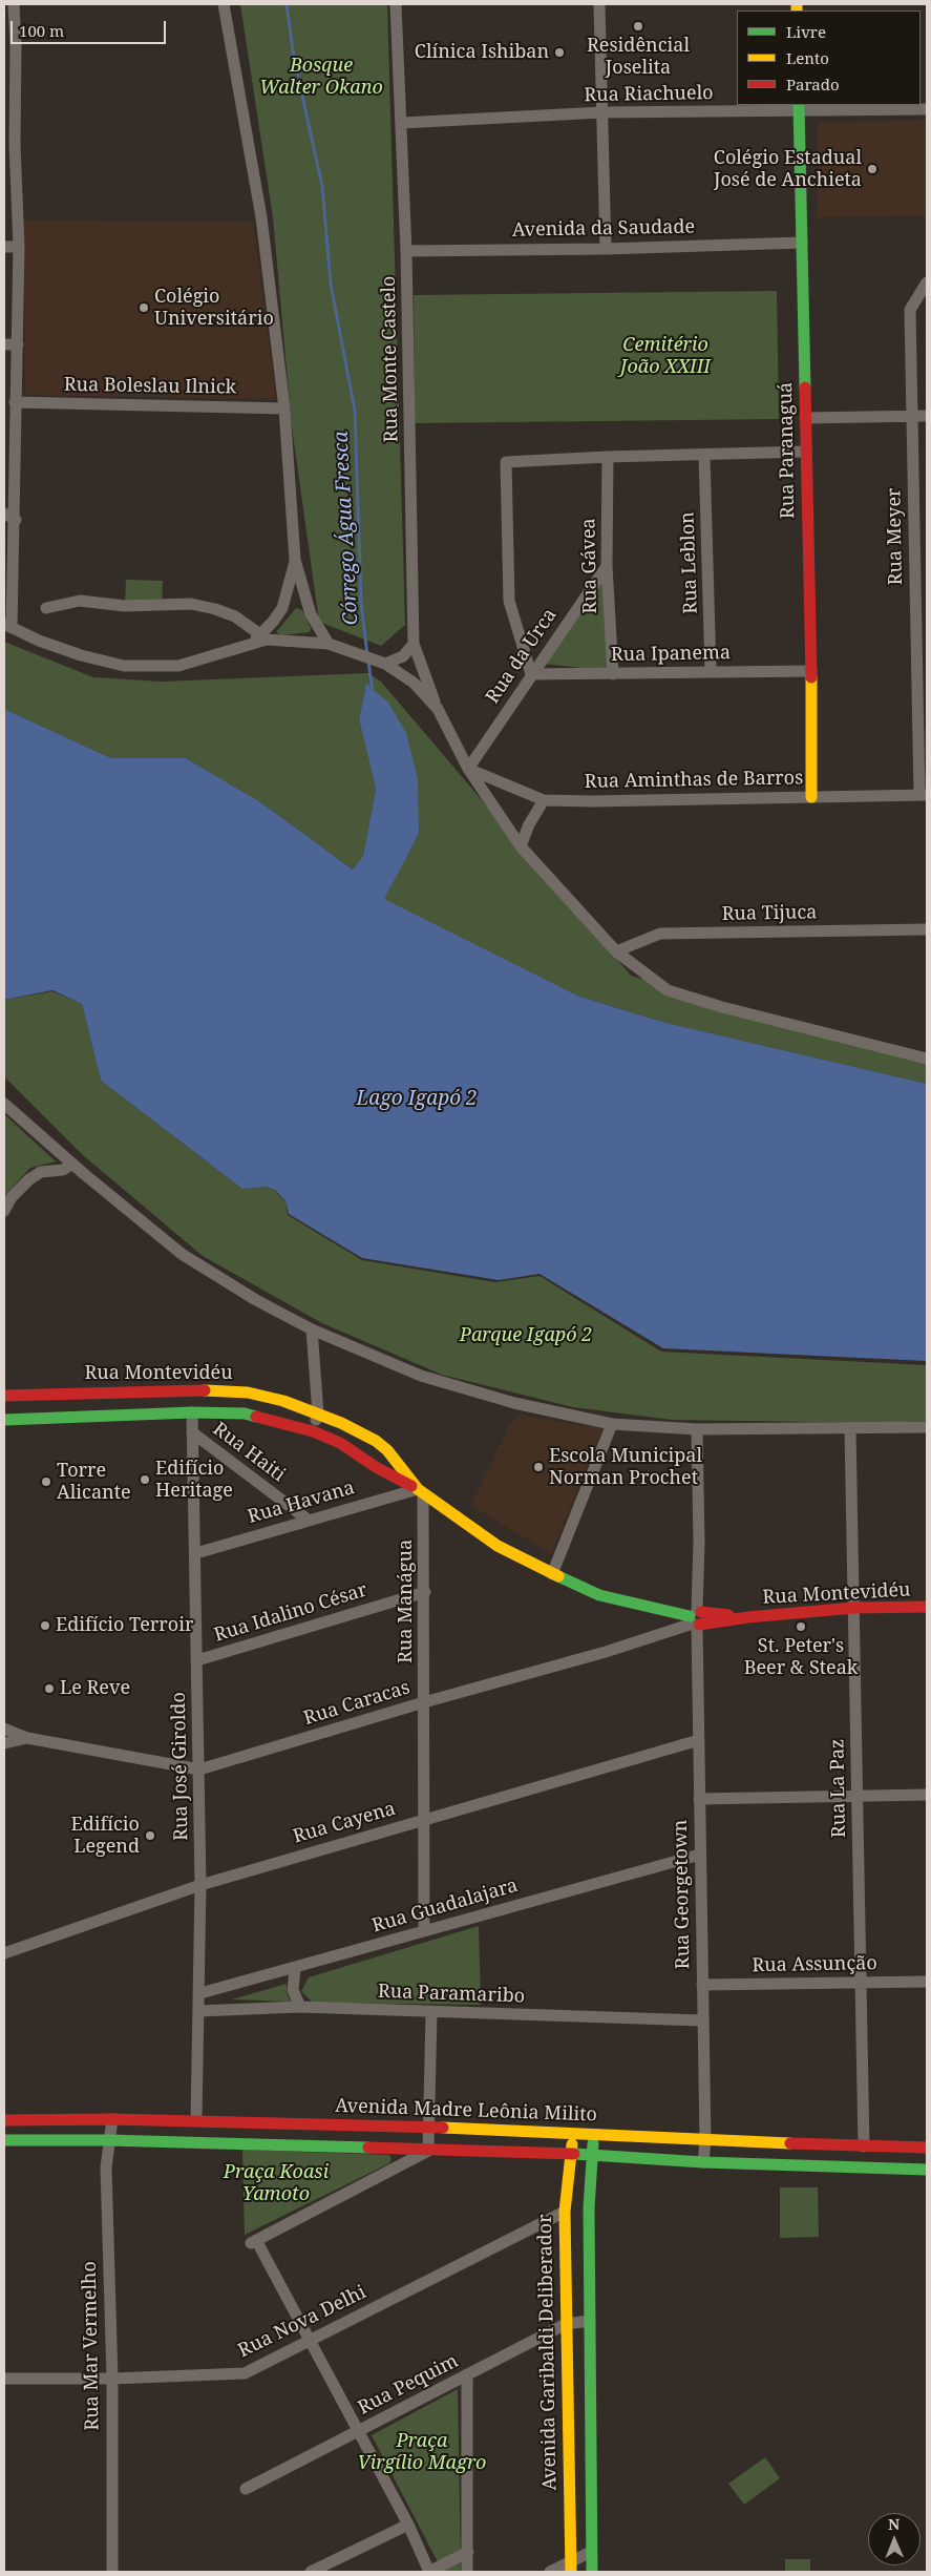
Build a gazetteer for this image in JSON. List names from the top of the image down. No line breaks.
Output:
{"streets":{"street":["Rua Riachuelo","Avenida da Saudade","Rua Monte Castelo","Rua Boleslau Ilnick","Rua Paranaguá","Rua Meyer","Rua Leblon","Rua Gávea","Rua Ipanema","Rua da Urca","Rua Aminthas de Barros","Rua Tijuca","Rua Montevidéu","Rua Haiti","Rua Havana","Rua Manágua","Rua Idalino César","Rua Caracas","Rua José Giroldo","Rua La Paz","Rua Cayena","Rua Georgetown","Rua Guadalajara","Rua Assunção","Rua Paramaribo","Avenida Madre Leônia Milito","Rua Nova Delhi","Rua Mar Vermelho","Avenida Garibaldi Deliberador","Rua Pequim"]},"crossings":[["Rua Riachuelo","Rua Monte Castelo"],["Rua Riachuelo","Rua Paranaguá"],["Avenida da Saudade","Rua Monte Castelo"],["Avenida da Saudade","Rua Paranaguá"],["Rua Paranaguá","Rua Ipanema"],["Rua Paranaguá","Rua Aminthas de Barros"],["Rua Meyer","Rua Aminthas de Barros"],["Rua Leblon","Rua Ipanema"],["Rua Gávea","Rua Ipanema"],["Rua Gávea","Rua da Urca"],["Rua Ipanema","Rua da Urca"],["Rua da Urca","Rua Aminthas de Barros"],["Rua Montevidéu","Rua Havana"],["Rua Montevidéu","Rua Manágua"],["Rua Montevidéu","Rua Caracas"],["Rua Montevidéu","Rua La Paz"],["Rua Montevidéu","Rua Georgetown"],["Rua Haiti","Rua Havana"],["Rua Haiti","Rua José Giroldo"],["Rua Havana","Rua Manágua"],["Rua Havana","Rua José Giroldo"],["Rua Manágua","Rua Idalino César"],["Rua Manágua","Rua Caracas"],["Rua Manágua","Rua Cayena"],["Rua Manágua","Rua Guadalajara"],["Rua Idalino César","Rua José Giroldo"],["Rua Caracas","Rua José Giroldo"],["Rua Caracas","Rua Georgetown"],["Rua José Giroldo","Rua Cayena"],["Rua José Giroldo","Rua Guadalajara"],["Rua José Giroldo","Rua Paramaribo"],["Rua José Giroldo","Avenida Madre Leônia Milito"],["Rua La Paz","Rua Assunção"],["Rua La Paz","Avenida Madre Leônia Milito"],["Rua Cayena","Rua Georgetown"],["Rua Georgetown","Rua Guadalajara"],["Rua Georgetown","Rua Assunção"],["Rua Georgetown","Rua Paramaribo"],["Rua Georgetown","Avenida Madre Leônia Milito"],["Avenida Madre Leônia Milito","Rua Mar Vermelho"],["Avenida Madre Leônia Milito","Avenida Garibaldi Deliberador"],["Rua Nova Delhi","Rua Mar Vermelho"],["Rua Nova Delhi","Avenida Garibaldi Deliberador"],["Avenida Garibaldi Deliberador","Rua Pequim"]],"water":["Córrego Água Fresca","Lago Igapó 2"],"parks":["Bosque Walter Okano","Cemitério João XXIII","Parque Igapó 2","Praça Koasi Yamoto","Praça Virgílio Magro"],"places":["Residêncial Joselita","Clínica Ishiban","Colégio Estadual José de Anchieta","Colégio Universitário","Escola Municipal Norman Prochet","Edifício Heritage","Torre Alicante","Edifício Terroir","St. Peter's Beer & Steak","Le Reve","Edifício Legend"],"legend":["Livre","Lento","Parado"],"scale_bar":"100 m","north":"top"}
